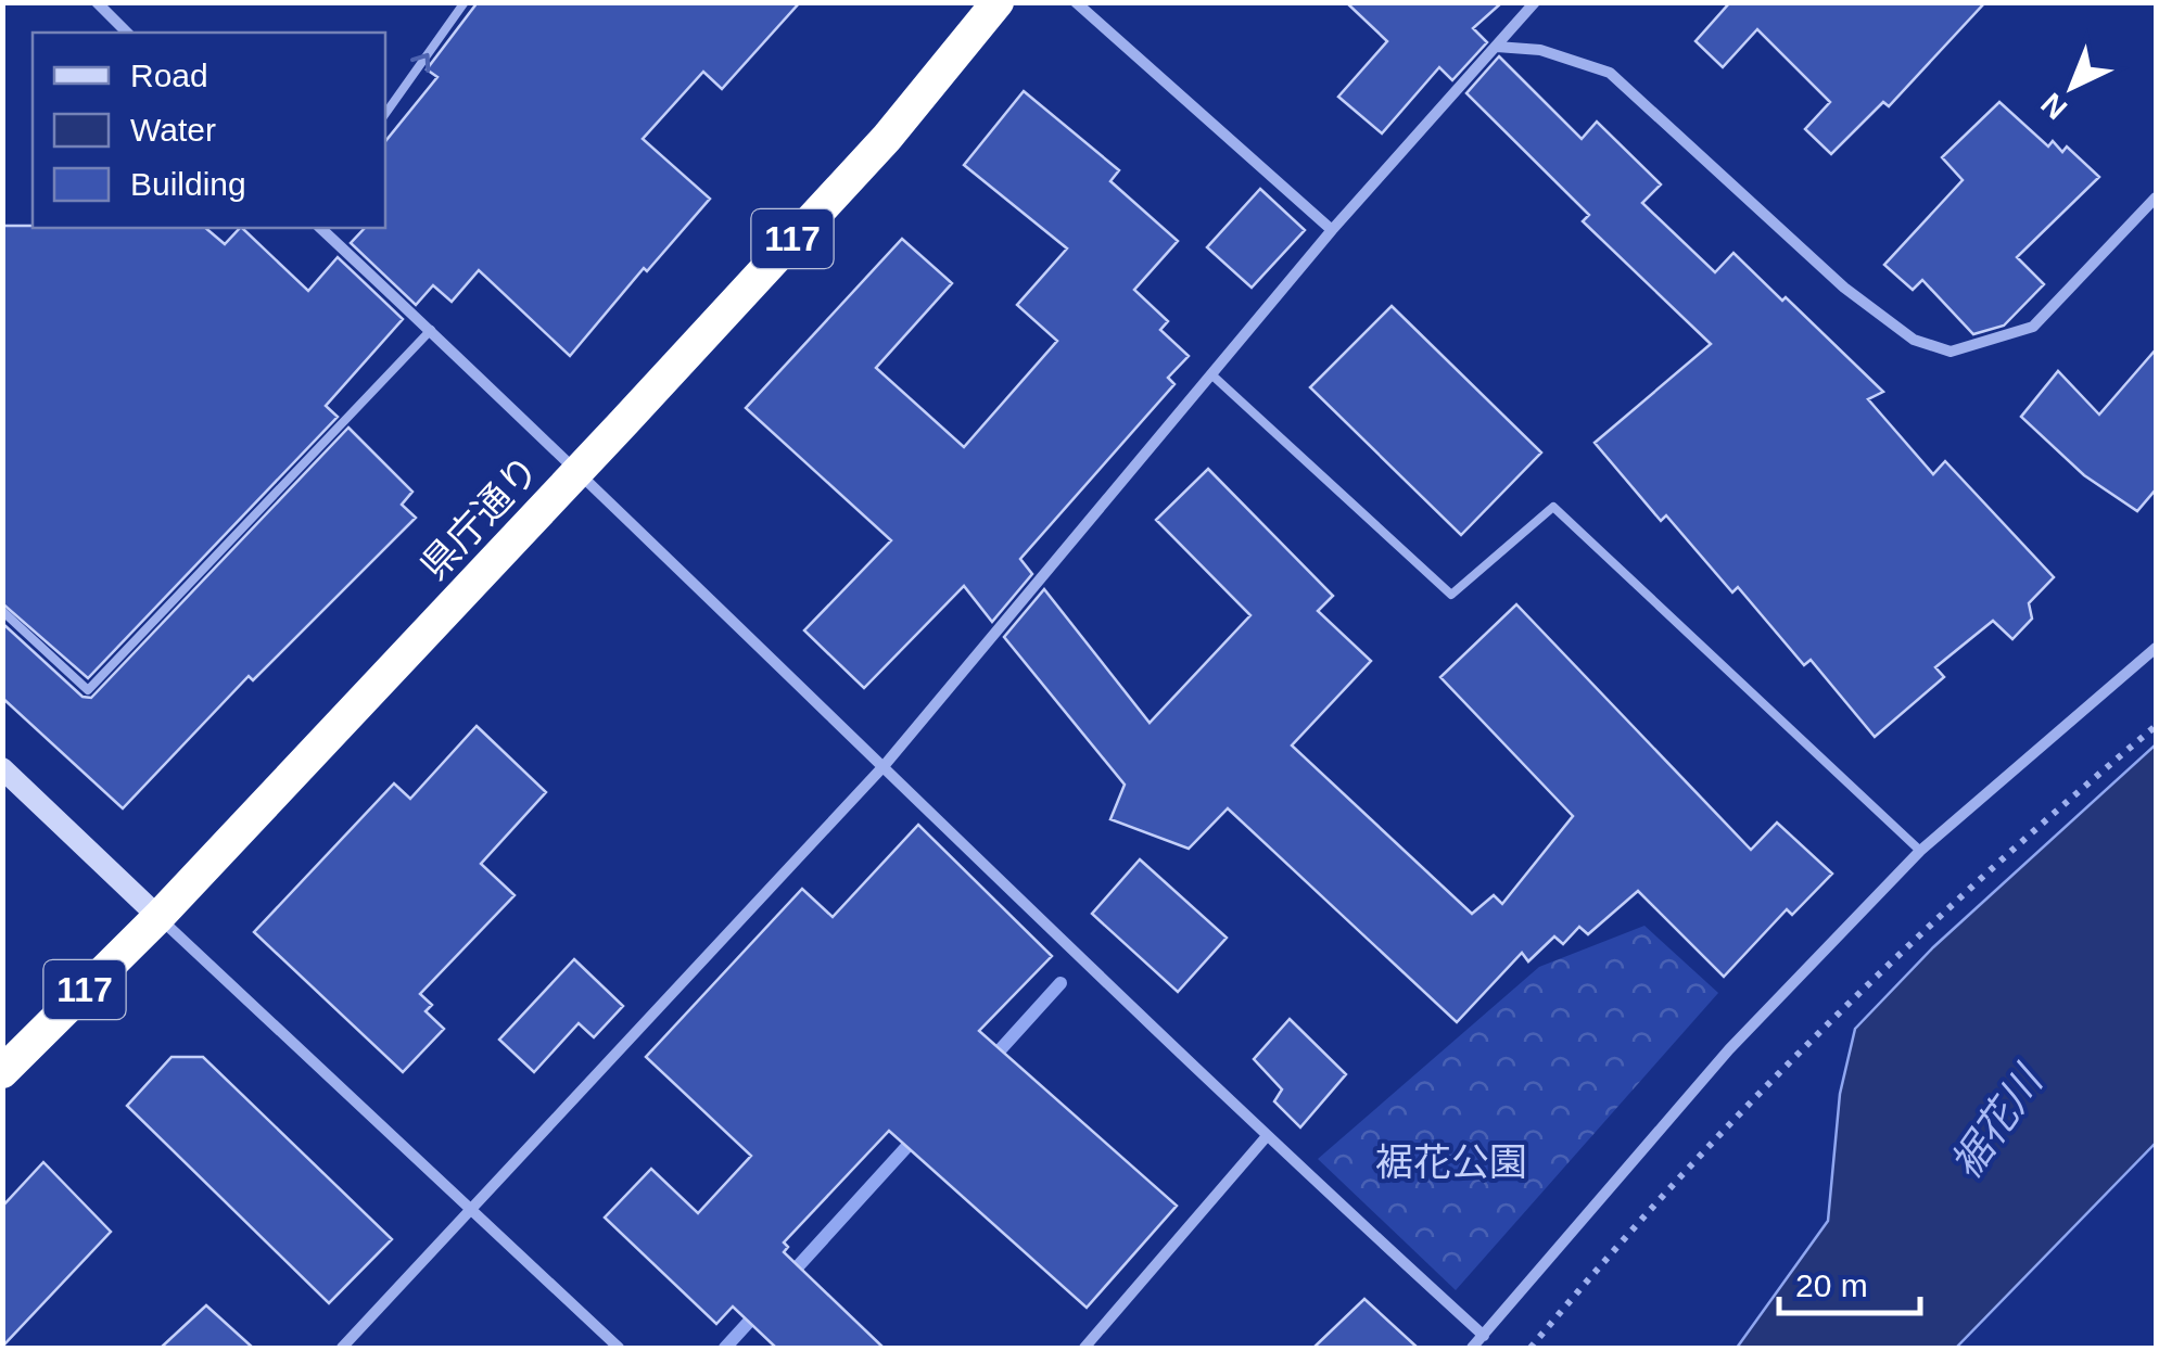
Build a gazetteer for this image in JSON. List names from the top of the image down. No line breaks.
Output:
{"streets":{"highway":["117","県庁通り"]},"water":["裾花川"],"parks":["裾花公園"],"legend":["Road","Water","Building"],"scale_bar":"20 m","north":"bottom left"}
